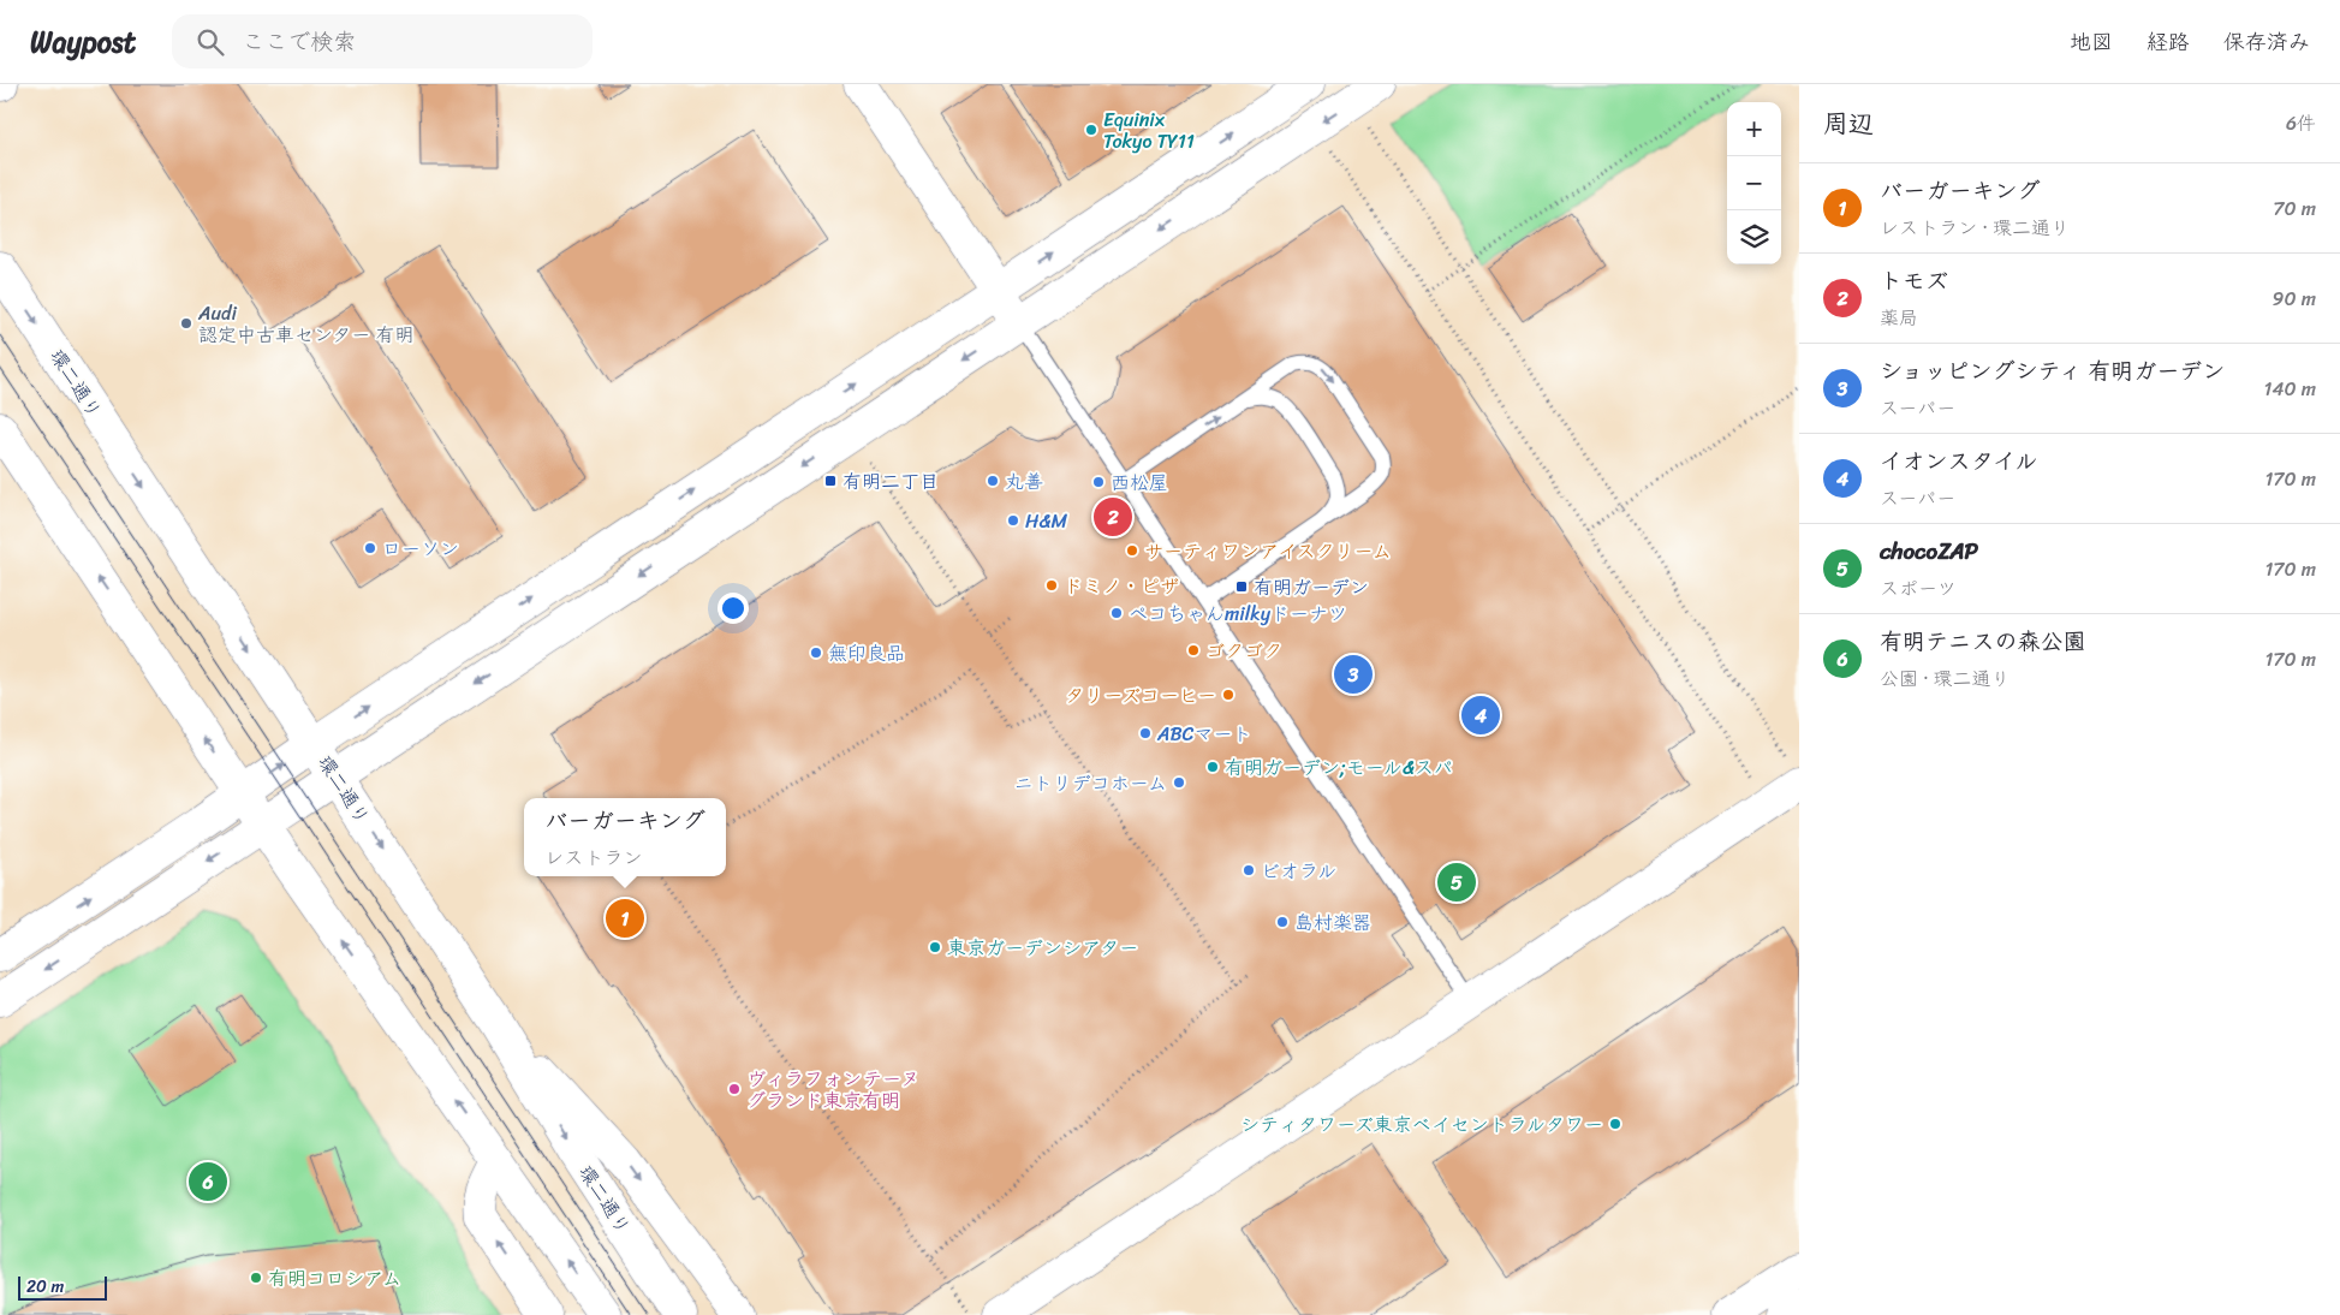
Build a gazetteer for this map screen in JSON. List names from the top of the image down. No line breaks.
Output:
{"streets":{"main road":["環二通り"]},"places":{"other":["Equinix Tokyo TY11","Audi 認定中古車センター 有明","丸善","西松屋","H&M","ローソン","サーティワンアイスクリーム","ドミノ・ピザ","ペコちゃんmilkyドーナツ","ゴクゴク","無印良品","タリーズコーヒー","ABCマート","有明ガーデン;モール&スパ","ニトリデコホーム","ビオラル","島村楽器","東京ガーデンシアター","ヴィラフォンテーヌ グランド東京有明","シティタワーズ東京ベイセントラルタワー","有明コロシアム"],"transit":["有明二丁目","有明ガーデン"]},"scale_bar":"20 m","page":{"header":"Waypost","search":"ここで検索","nav":["地図","経路","保存済み"],"heading":["周辺","6件"],"map_buttons":["+","−"],"list":[{"mark":"1","name":"バーガーキング","note":"レストラン · 環二通り","value":"70 m"},{"mark":"2","name":"トモズ","note":"薬局","value":"90 m"},{"mark":"3","name":"ショッピングシティ 有明ガーデン","note":"スーパー","value":"140 m"},{"mark":"4","name":"イオンスタイル","note":"スーパー","value":"170 m"},{"mark":"5","name":"chocoZAP","note":"スポーツ","value":"170 m"},{"mark":"6","name":"有明テニスの森公園","note":"公園 · 環二通り","value":"170 m"}],"pins":["2","3","4","5","1","6"],"popup":["バーガーキング","レストラン"],"scale":"20 m"}}
